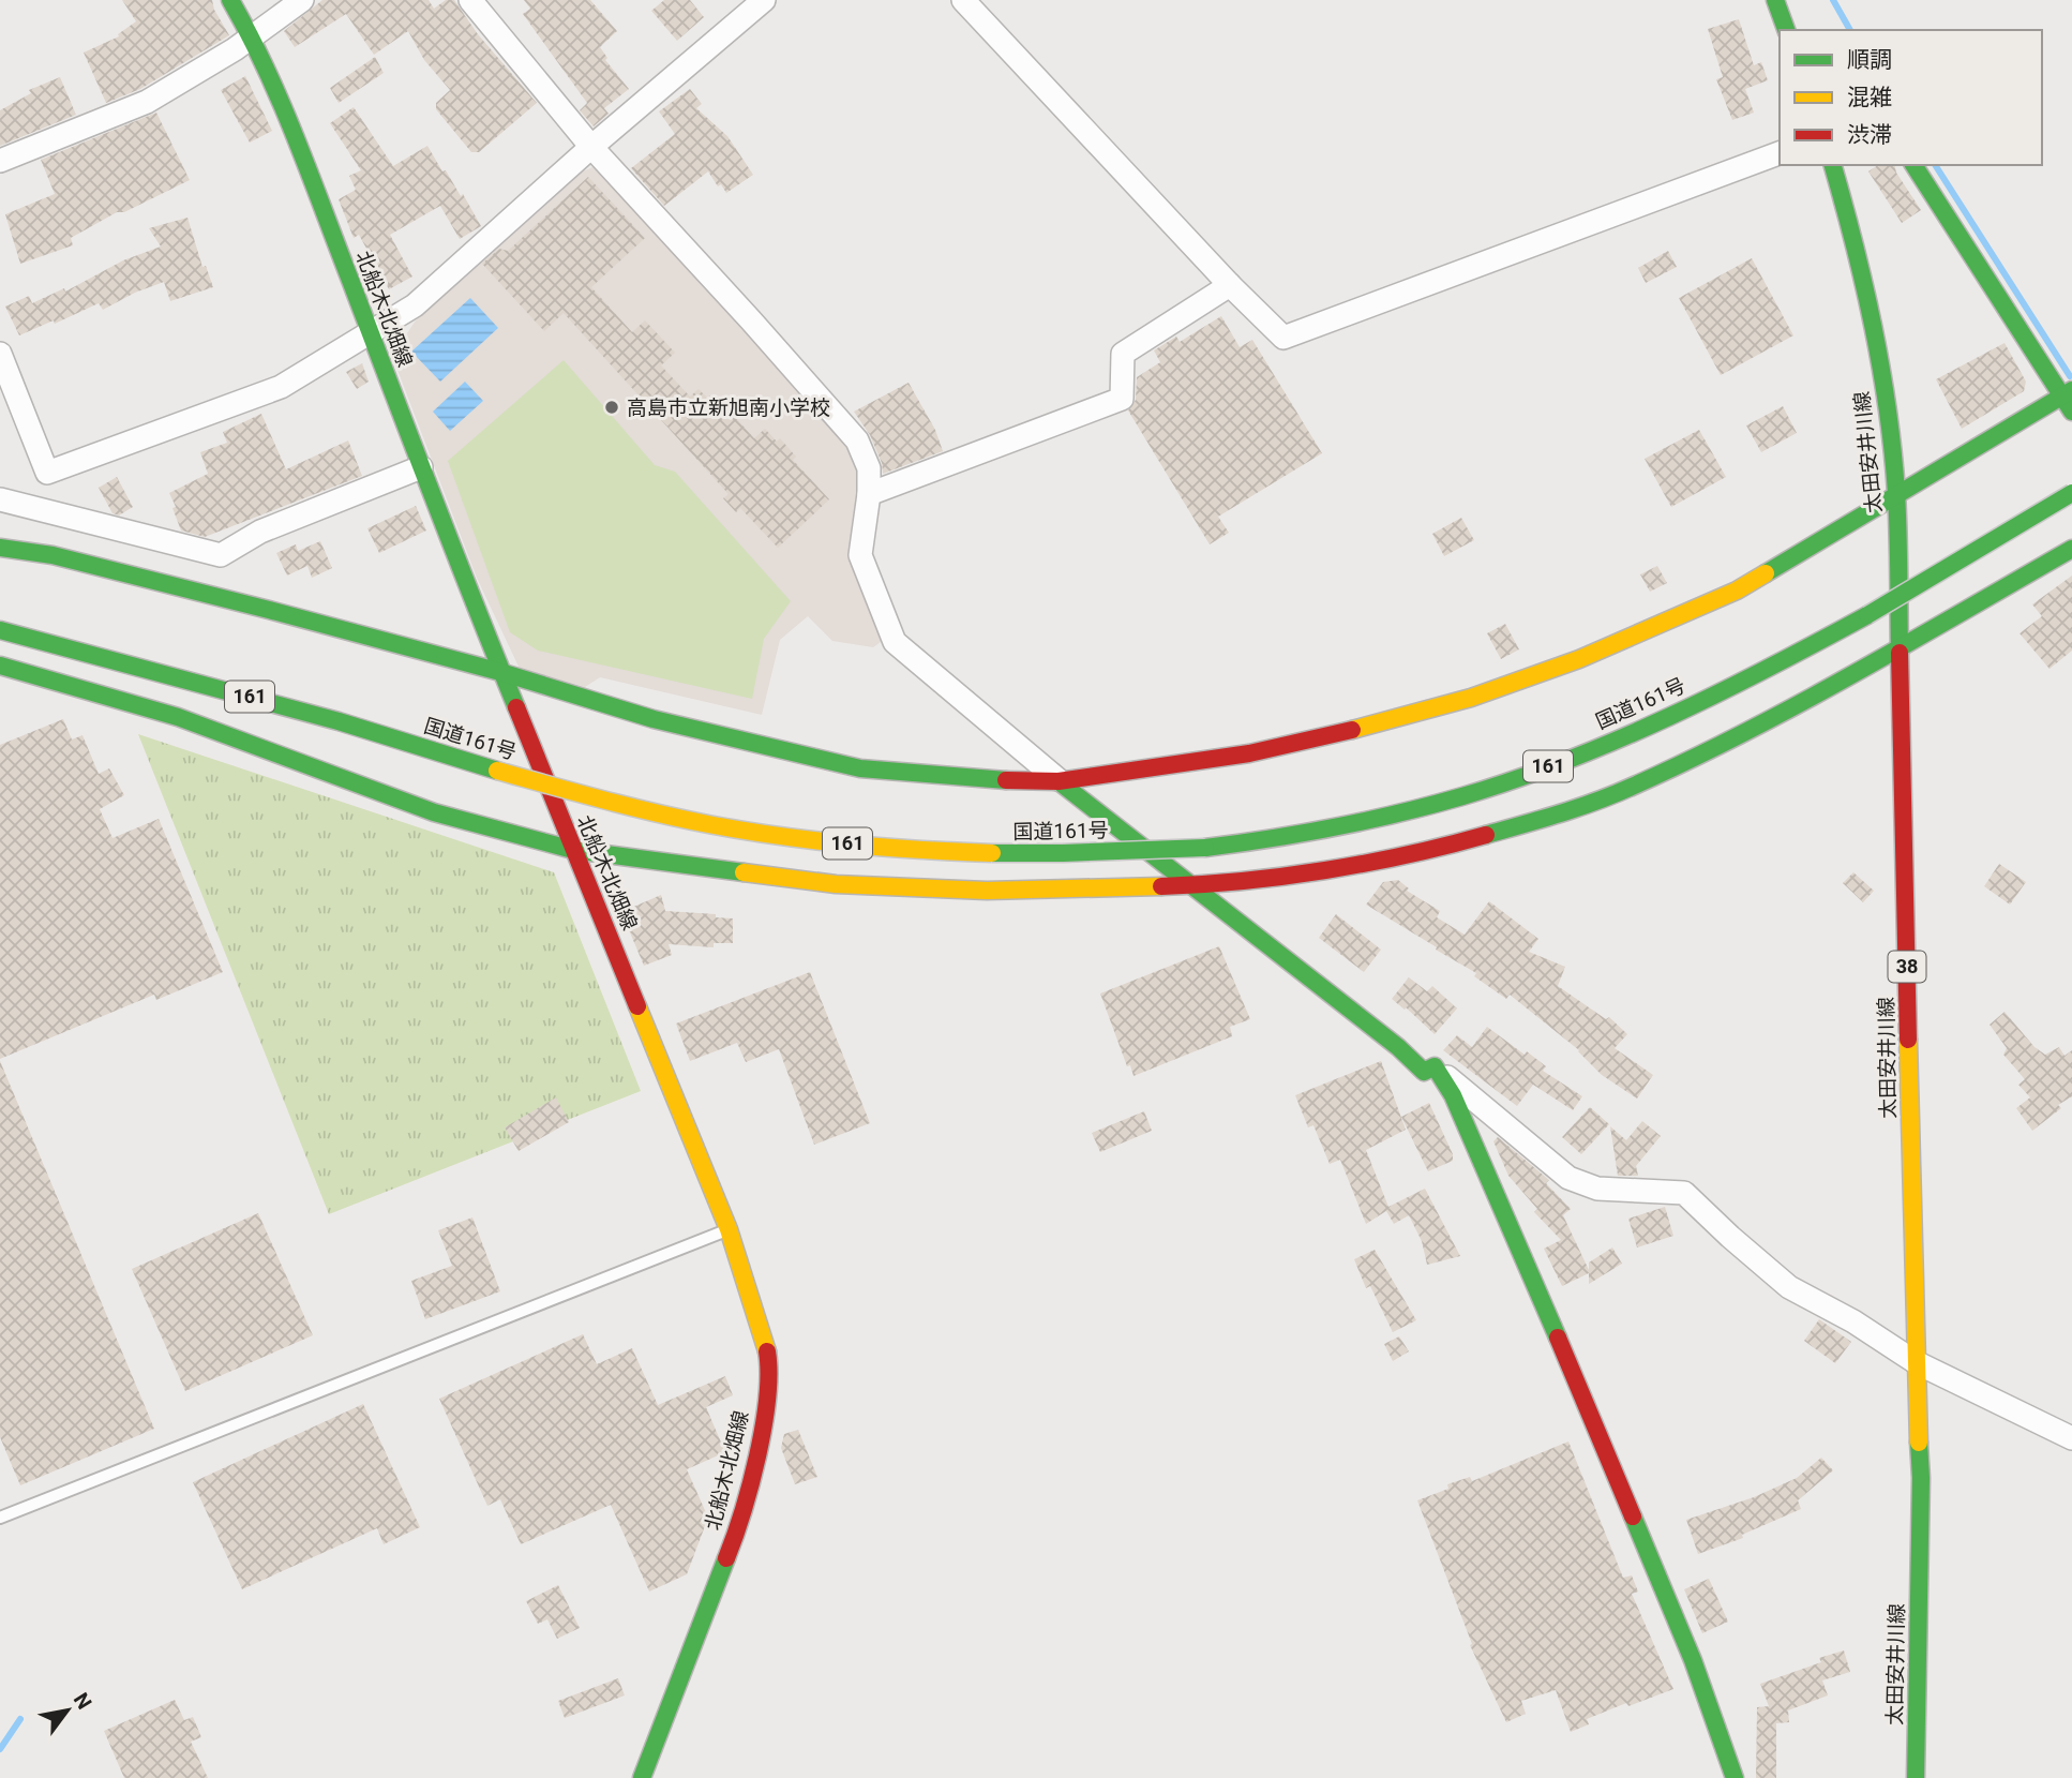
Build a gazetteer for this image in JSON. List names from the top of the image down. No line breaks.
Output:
{"streets":{"main road":["北船木北畑線","太田安井川線","161","国道161号","38"]},"places":["高島市立新旭南小学校"],"legend":["順調","混雑","渋滞"],"north":"top right"}
